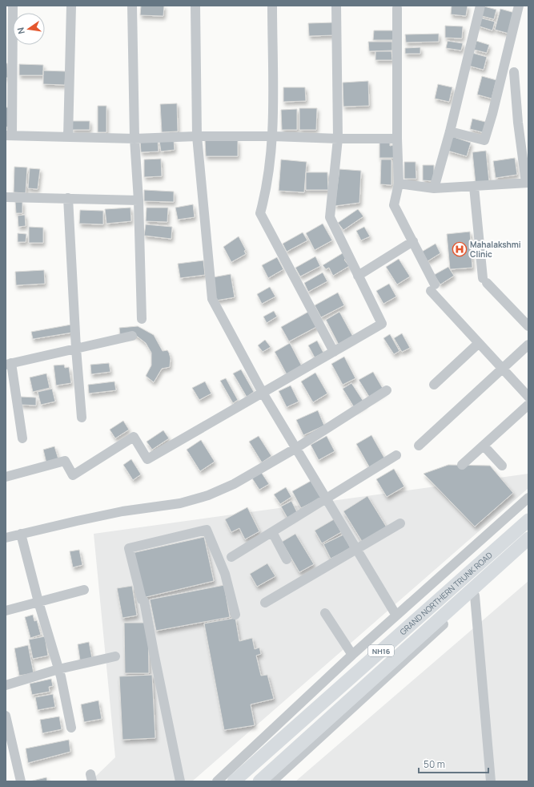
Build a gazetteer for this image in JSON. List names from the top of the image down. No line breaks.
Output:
{"streets":{"highway":["GRAND NORTHERN TRUNK ROAD","NH16"]},"places":{"hospital":["Mahalakshmi Clinic"]},"scale_bar":"50 m","north":"left"}
